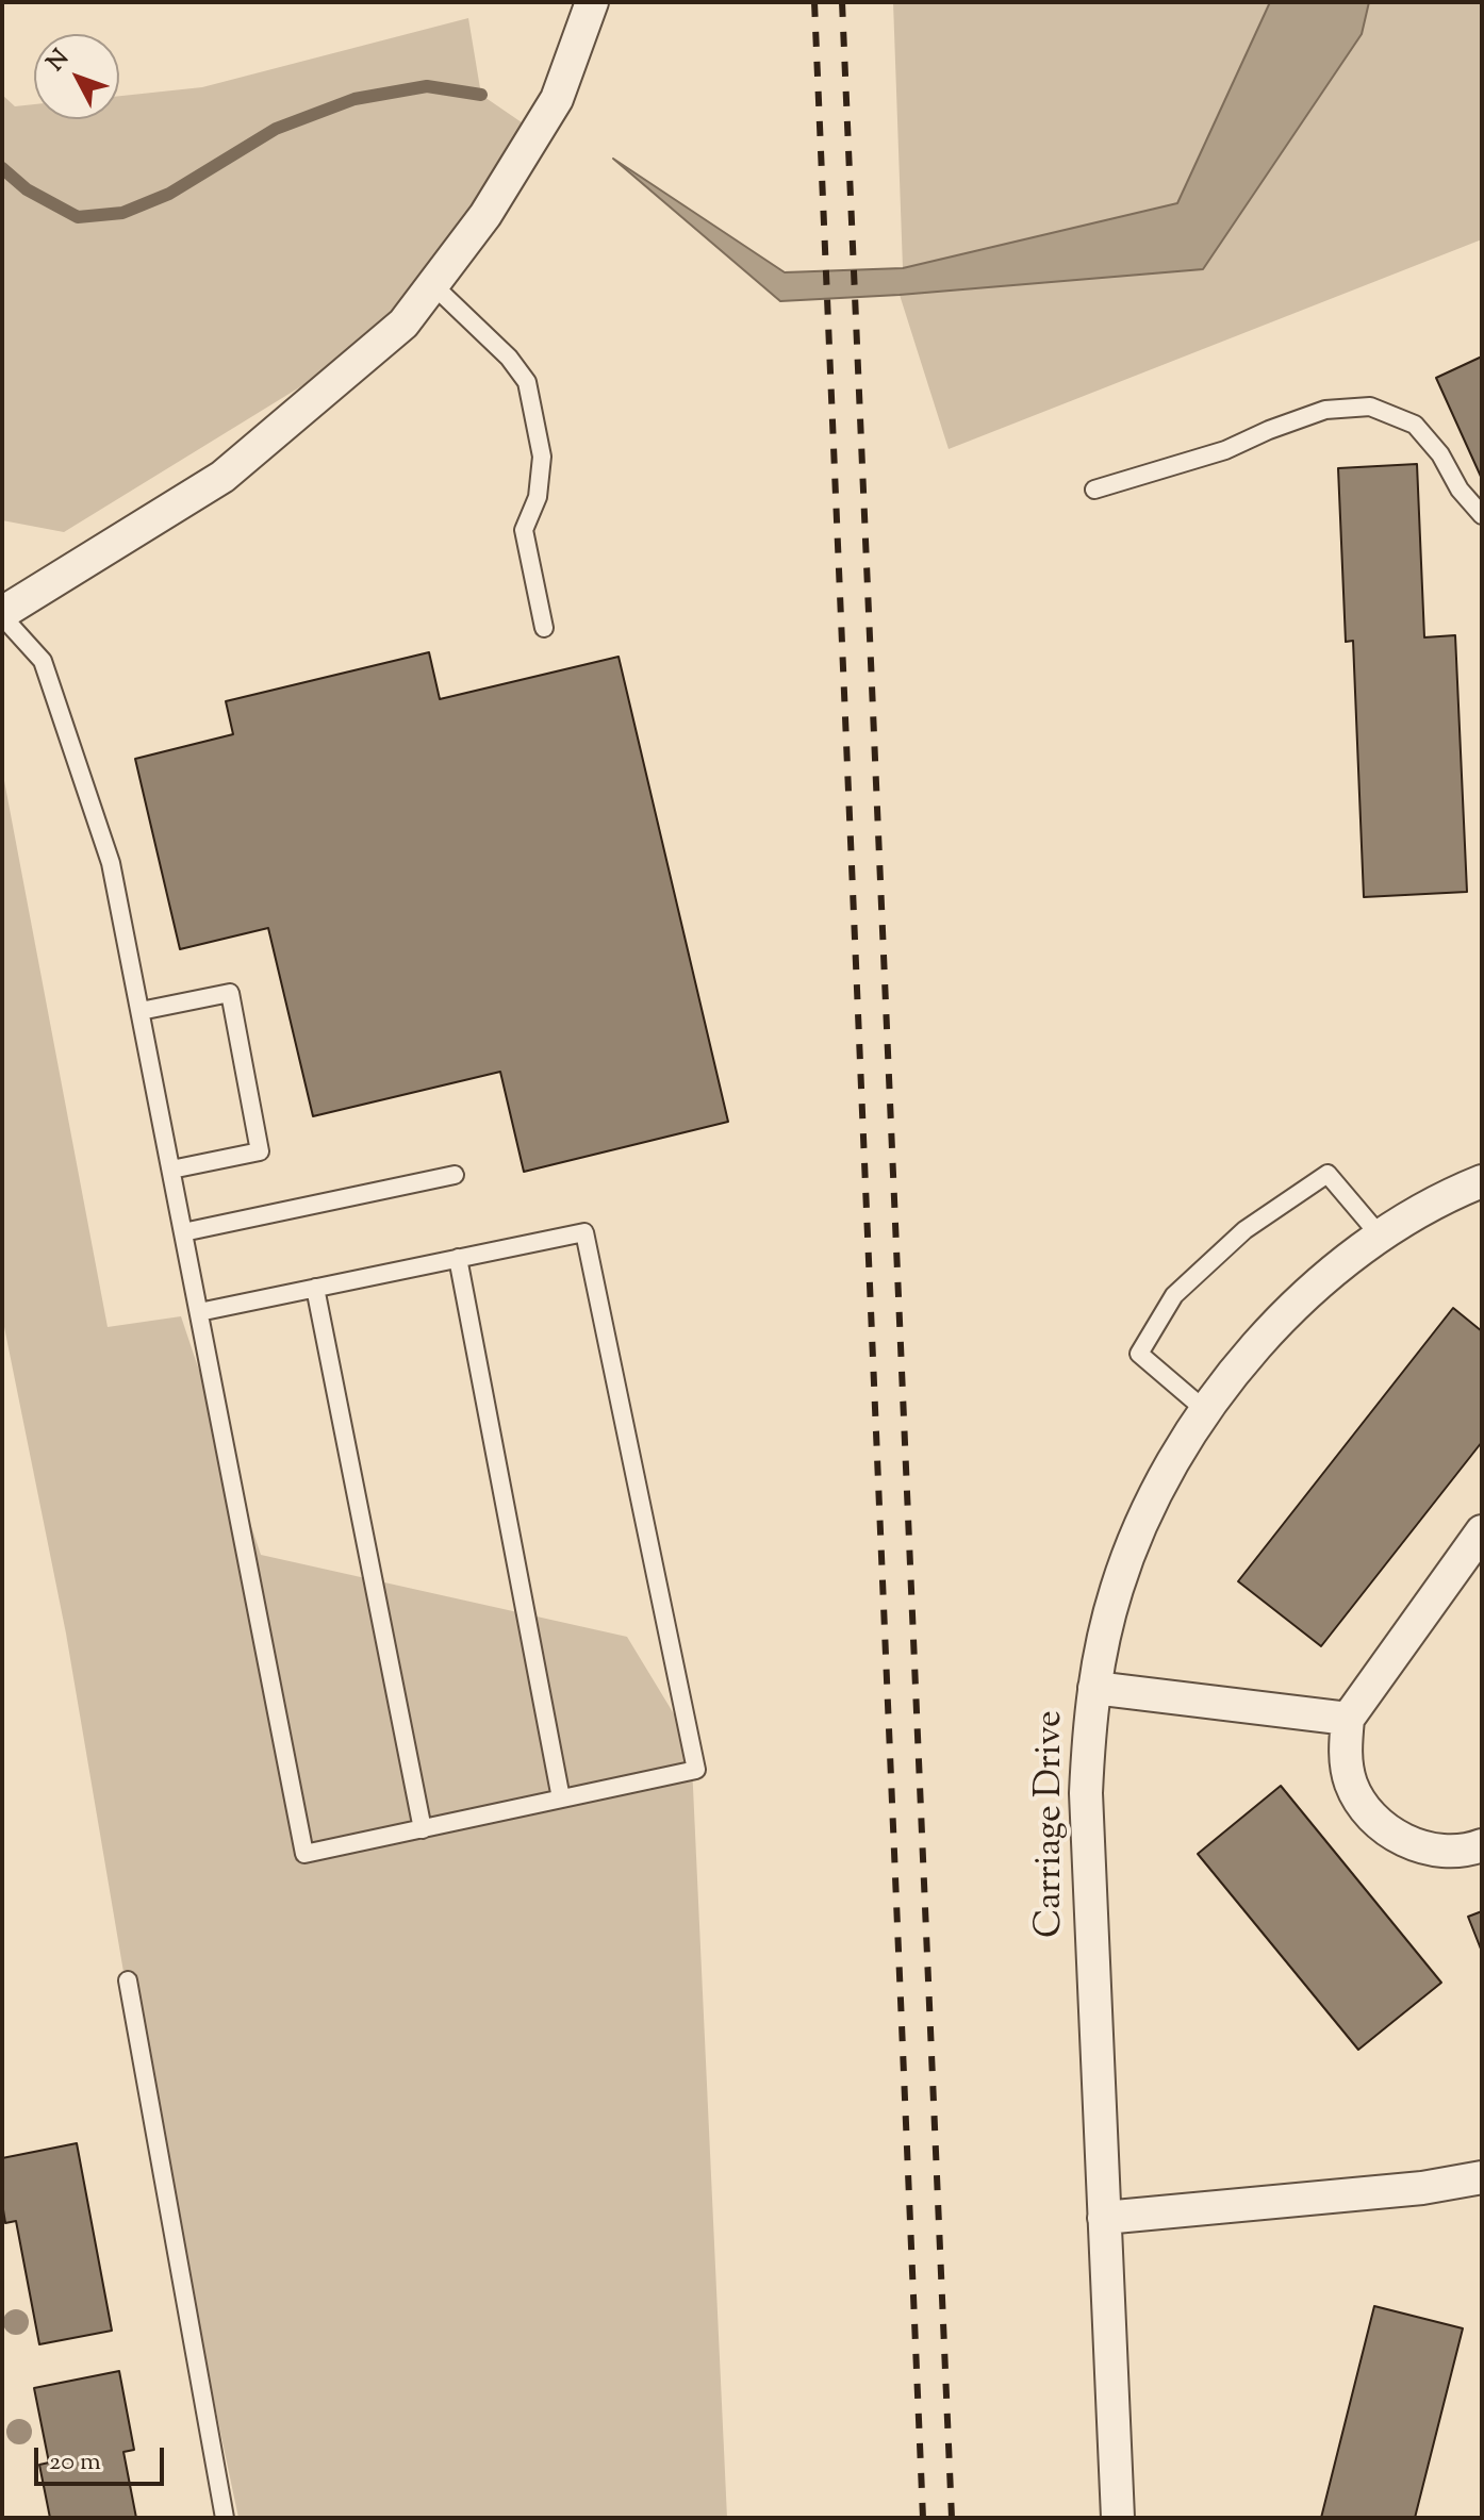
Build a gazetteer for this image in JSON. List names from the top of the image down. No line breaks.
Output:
{"streets":{"street":["Carriage Drive"]},"scale_bar":"20 m","north":"top left"}
